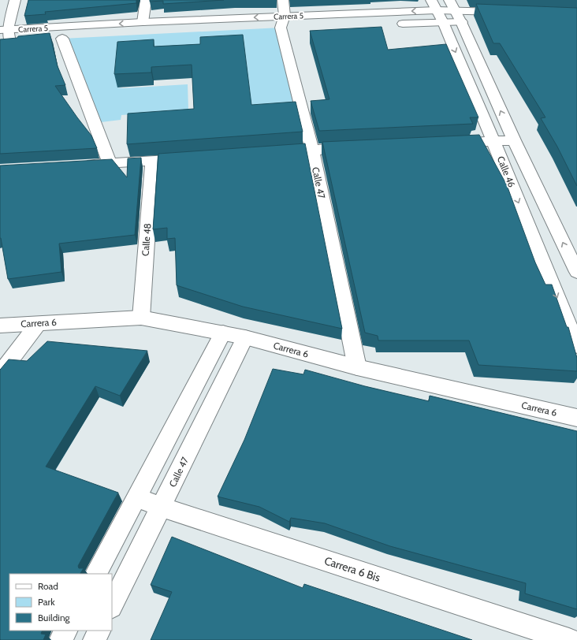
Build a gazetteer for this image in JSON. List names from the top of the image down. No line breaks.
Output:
{"streets":{"street":["Carrera 5","Calle 46","Calle 47","Calle 48","Carrera 6","Carrera 6 Bis"]},"crossings":[["Carrera 5","Calle 46"],["Carrera 5","Calle 47"],["Calle 47","Carrera 6"],["Calle 47","Carrera 6 Bis"],["Calle 48","Carrera 6"]],"legend":["Road","Park","Building"]}
